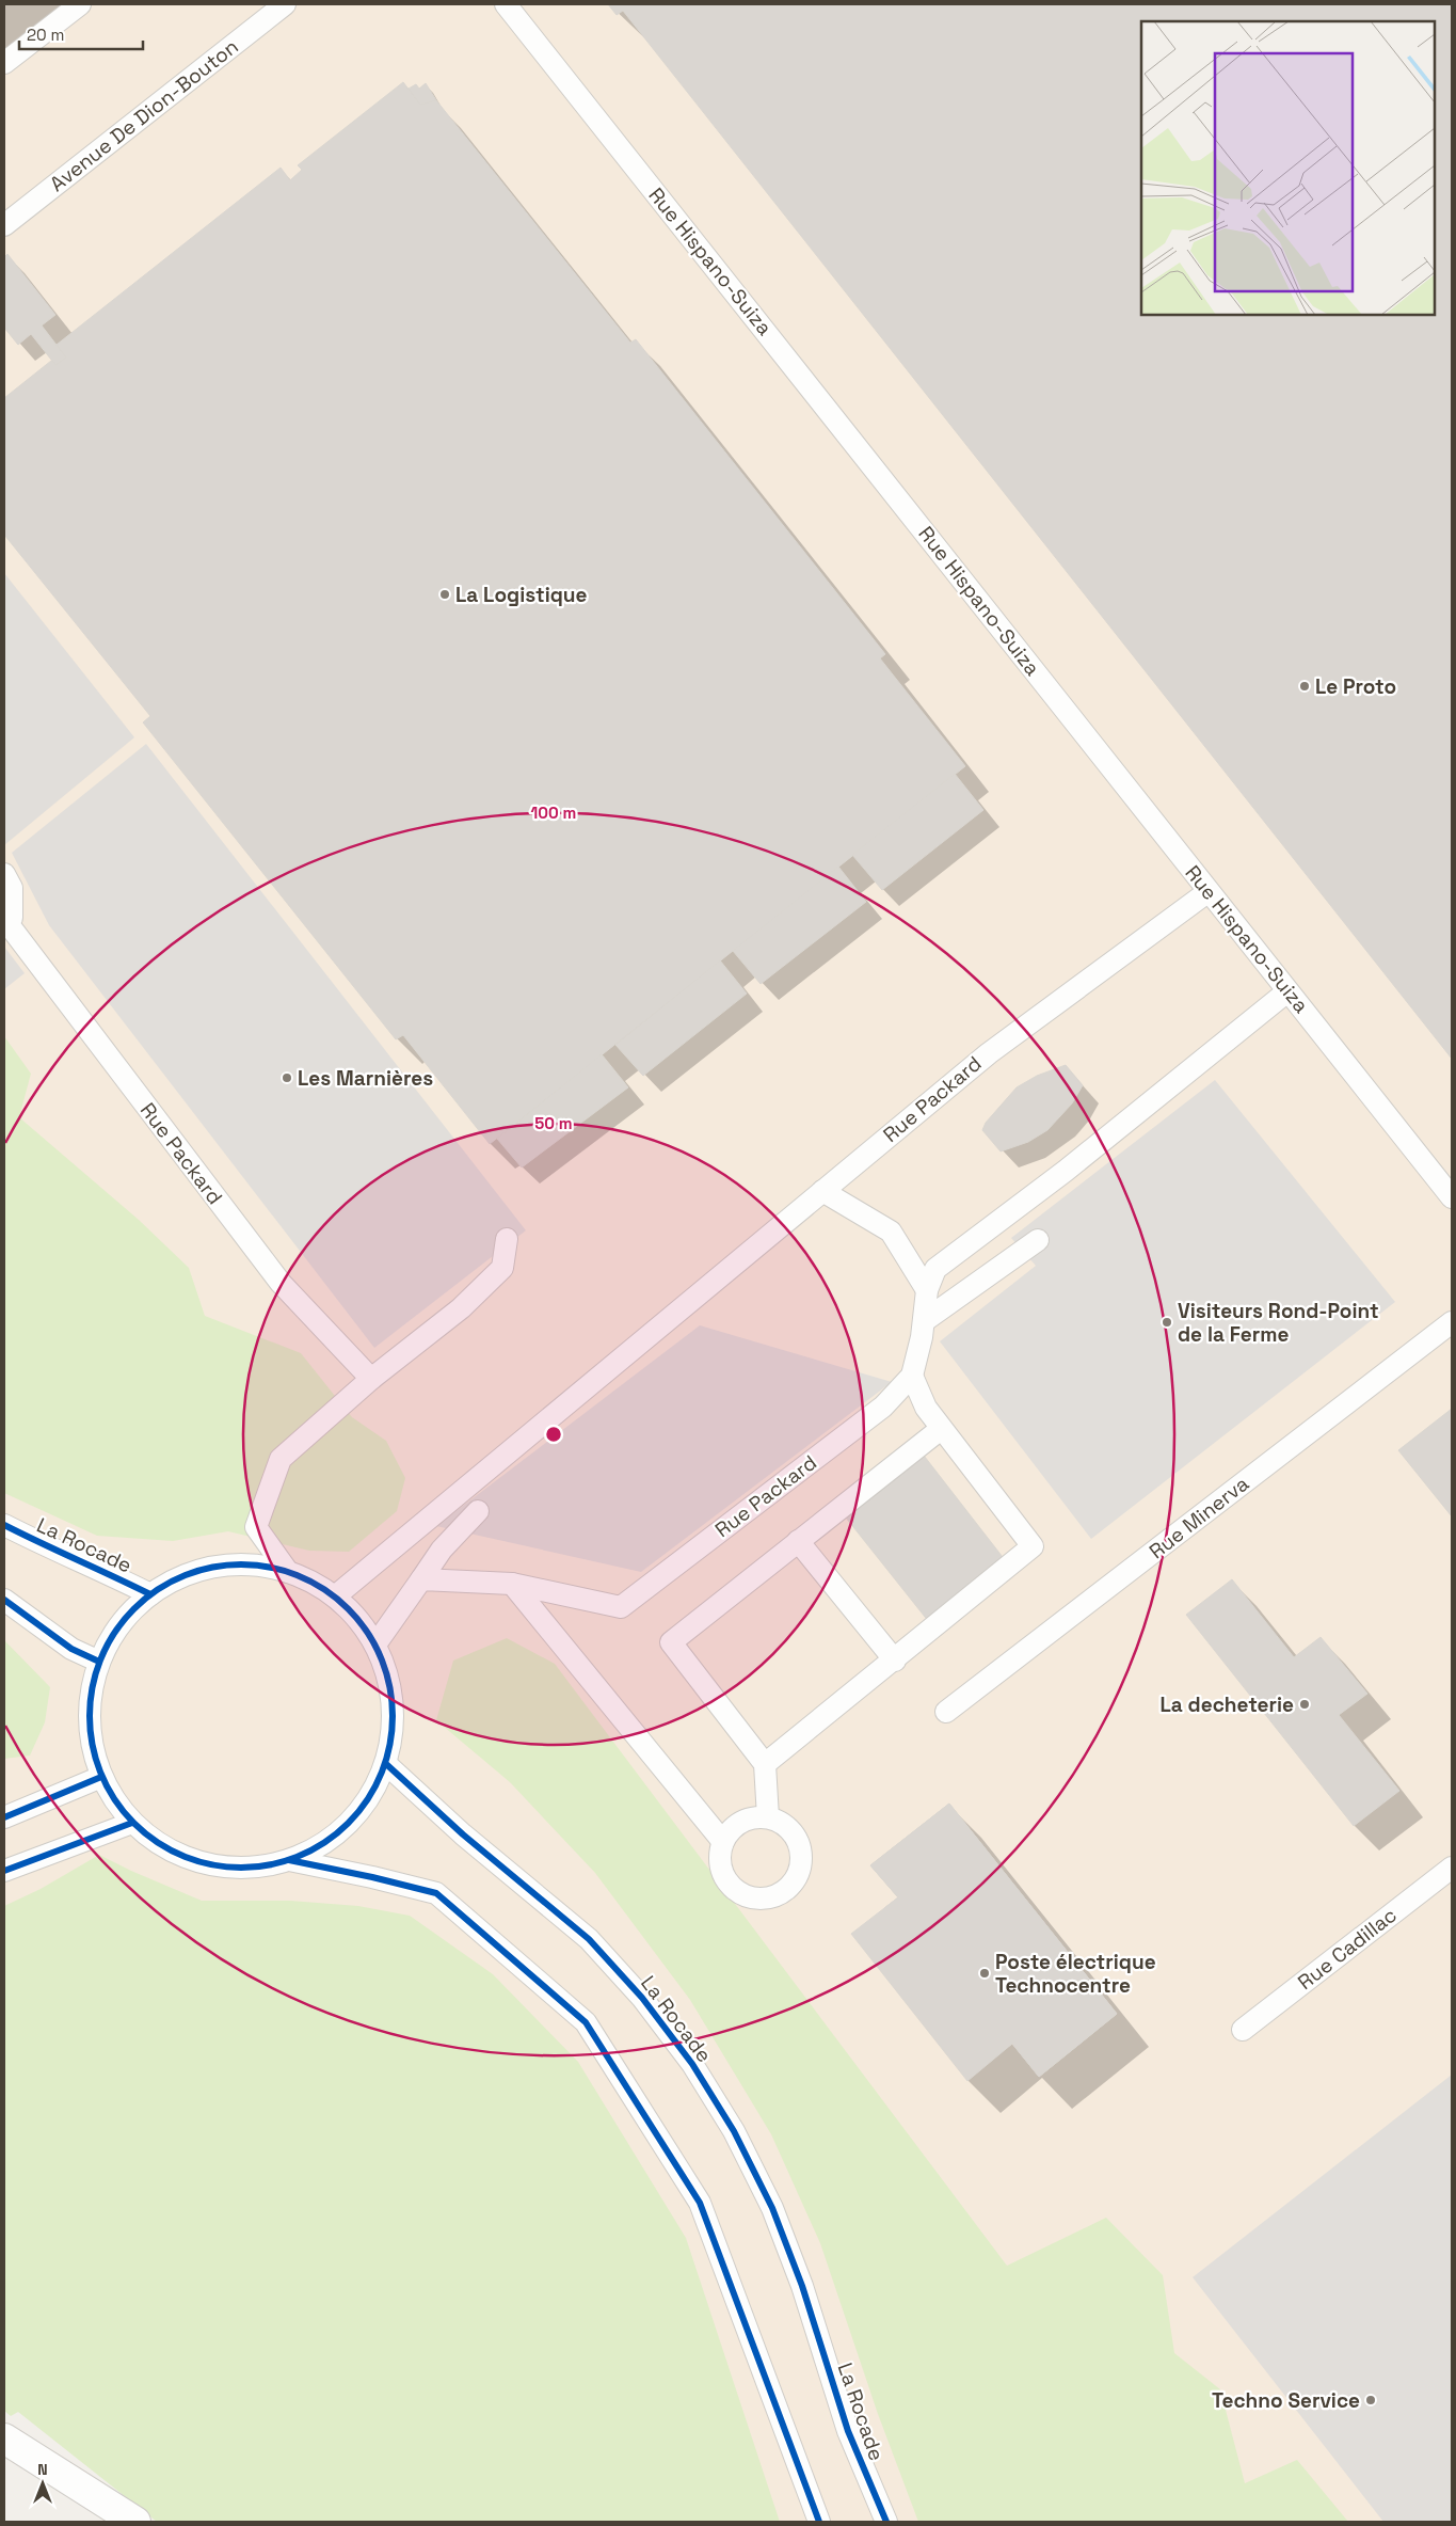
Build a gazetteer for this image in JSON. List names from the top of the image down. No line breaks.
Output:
{"streets":{"lane":["Avenue De Dion-Bouton","Rue Hispano-Suiza","Rue Packard","Rue Minerva","La Rocade","Rue Cadillac"]},"crossings":[["Rue Hispano-Suiza","Rue Packard"]],"places":["La Logistique","Le Proto","Les Marnières","Visiteurs Rond-Point de la Ferme","La decheterie","Poste électrique Technocentre","Techno Service"],"scale_bar":"20 m","north":"top","rings":["100 m","50 m"]}
